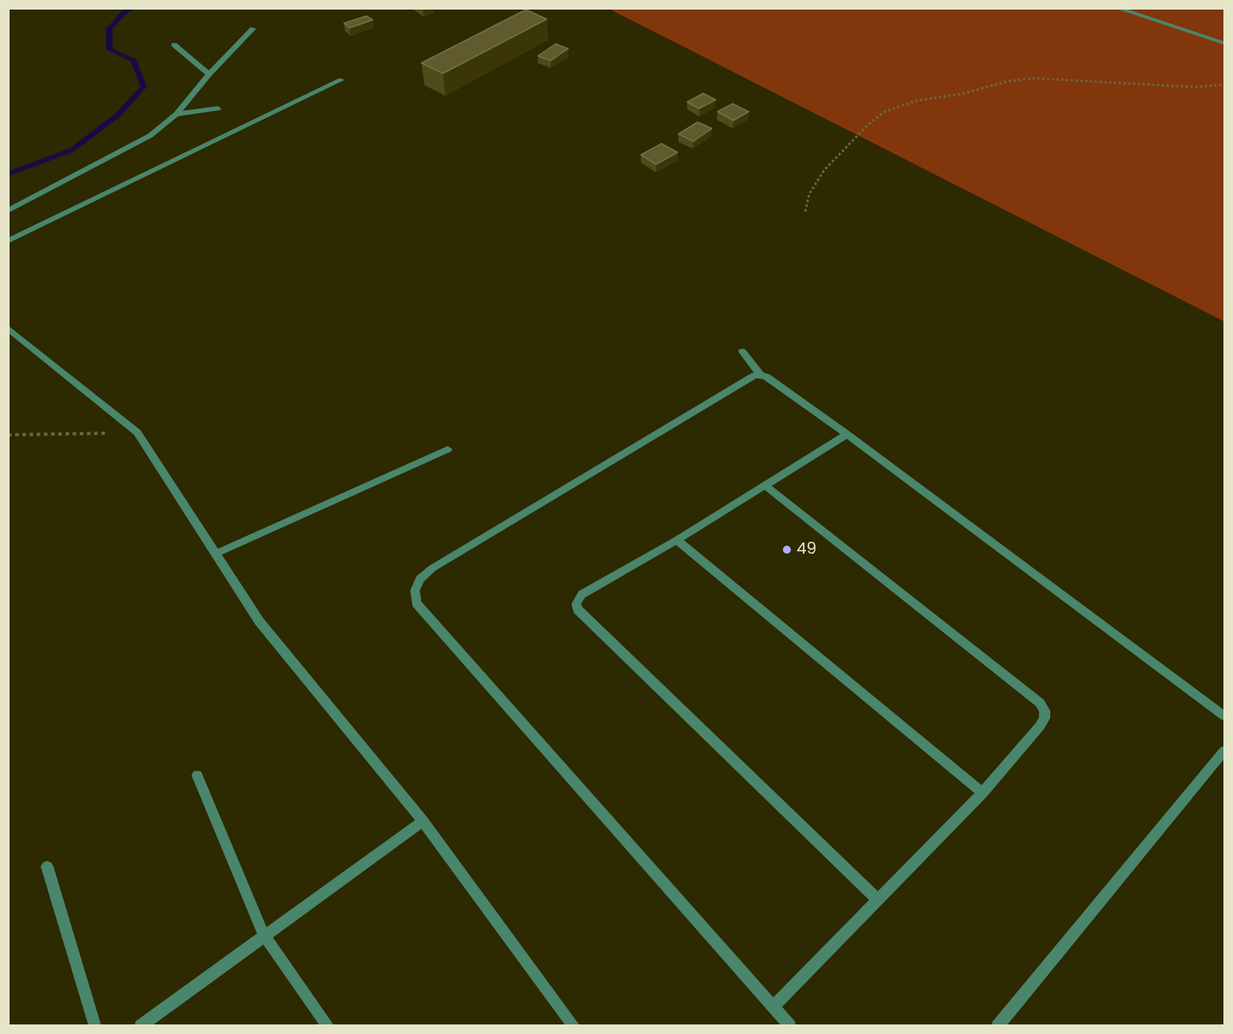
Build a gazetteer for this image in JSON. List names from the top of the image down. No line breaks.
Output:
{"places":["49"]}
